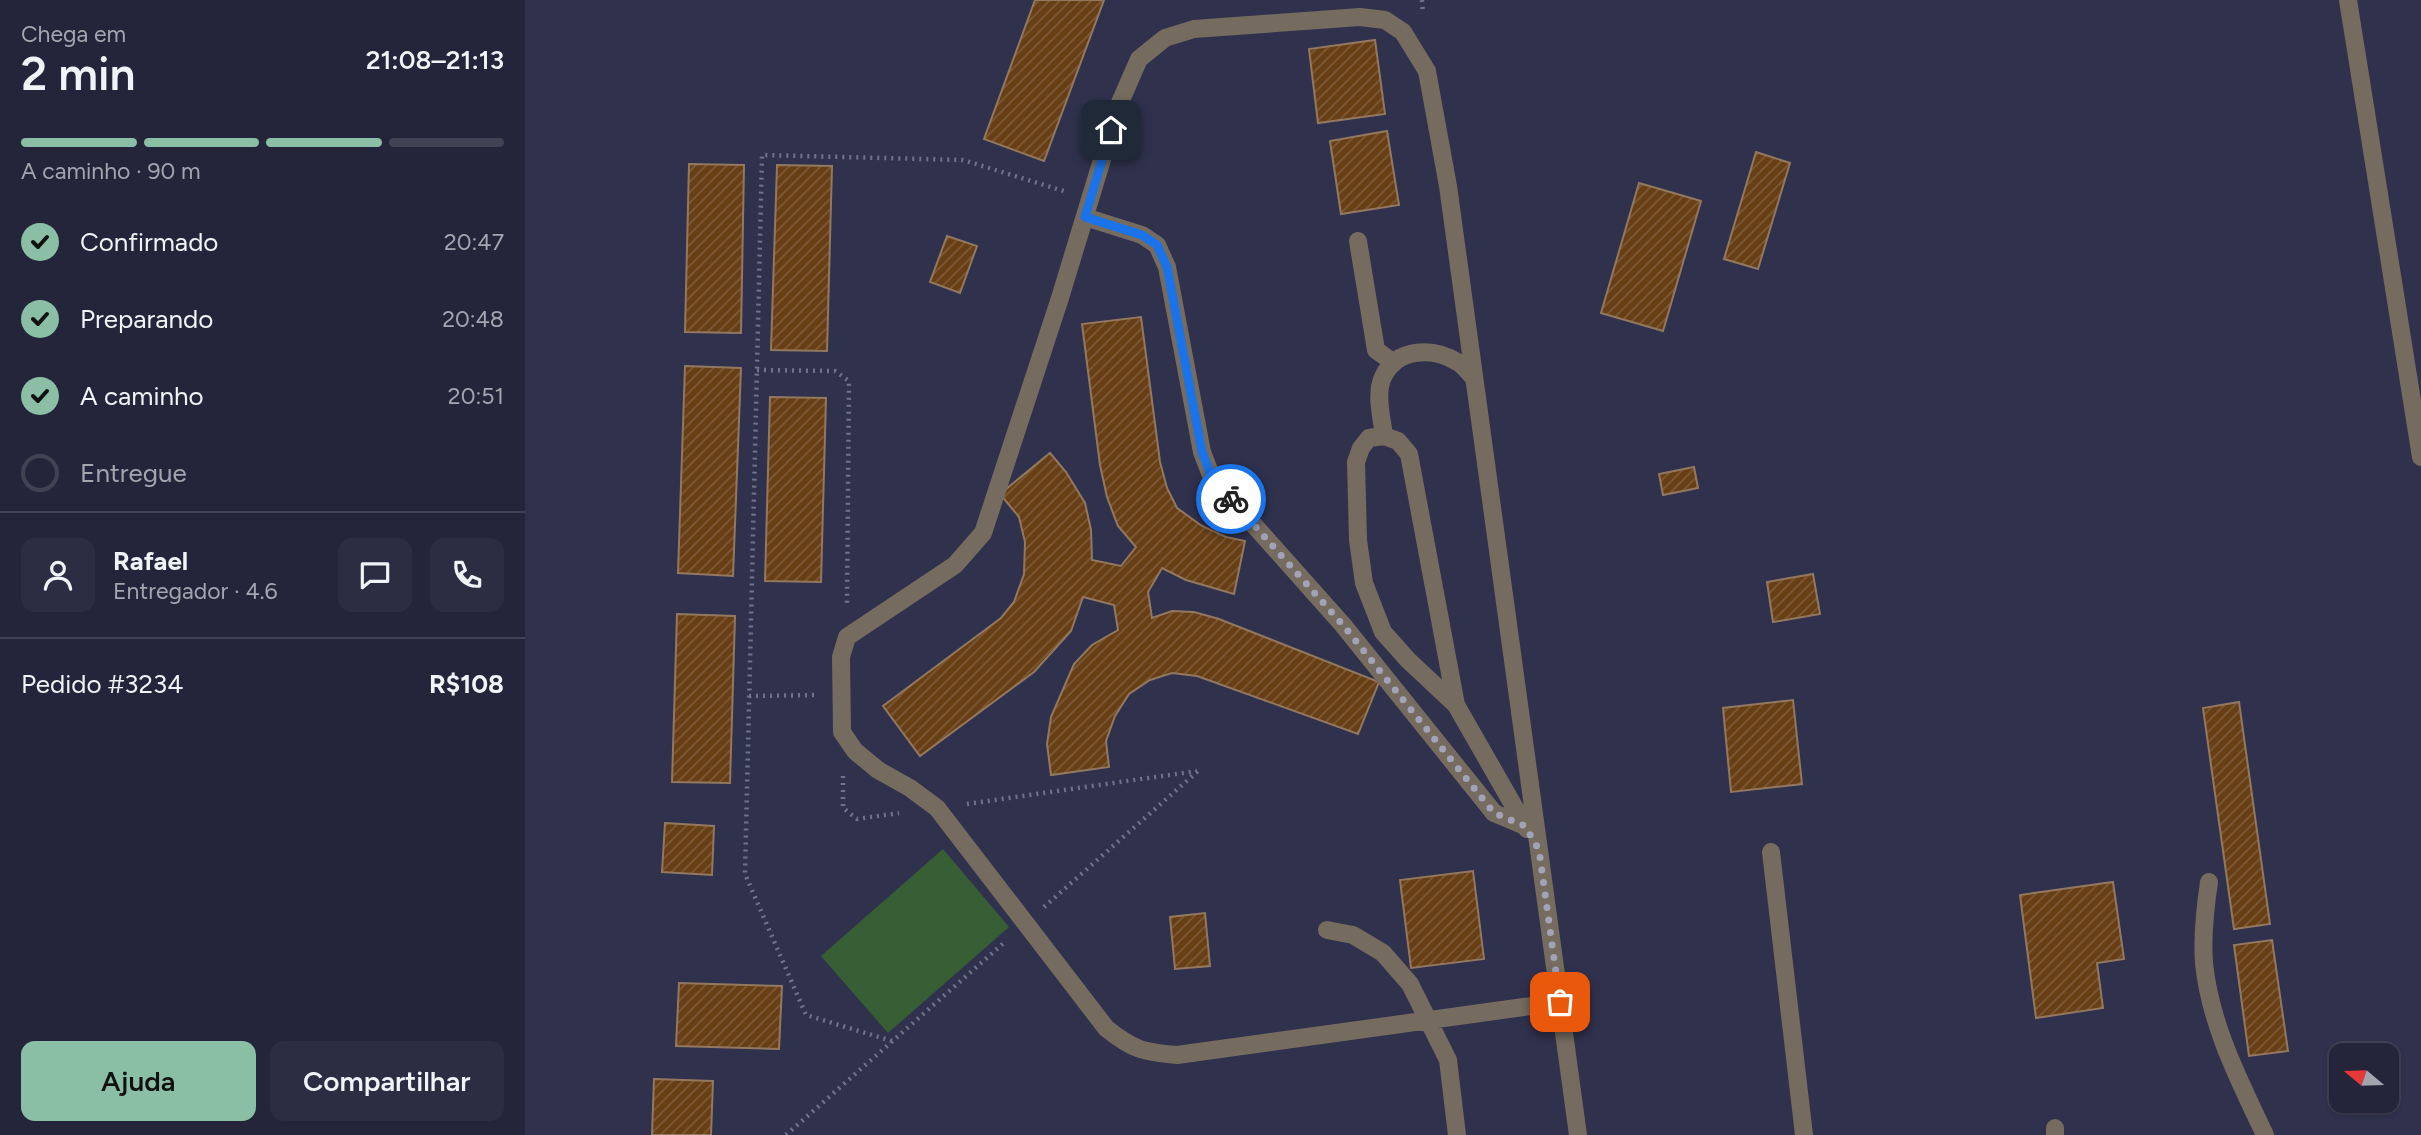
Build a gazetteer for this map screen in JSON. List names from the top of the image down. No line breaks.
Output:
{"north":"left","page":{"heading":["2 min","Chega em","21:08–21:13"],"panel":["Rafael","Entregador · 4.6","Pedido #3234","R$108"],"bar":"A caminho · 90 m","list":[["Confirmado","20:47"],["Preparando","20:48"],["A caminho","20:51"],"Entregue"],"buttons":["Ajuda","Compartilhar"]}}
